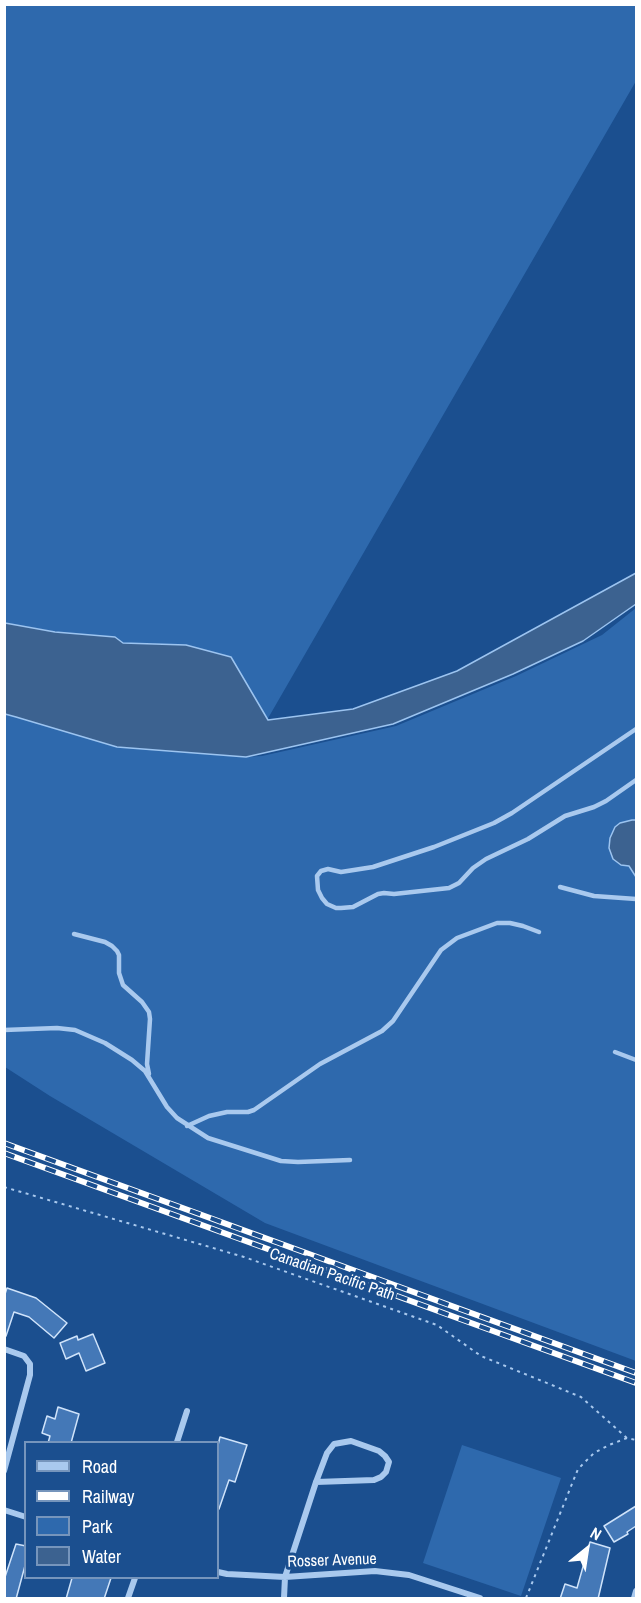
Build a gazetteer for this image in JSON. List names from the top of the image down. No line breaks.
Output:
{"streets":{"street":["Rosser Avenue"],"path":["Canadian Pacific Path"]},"legend":["Road","Railway","Park","Water"],"north":"top right"}
